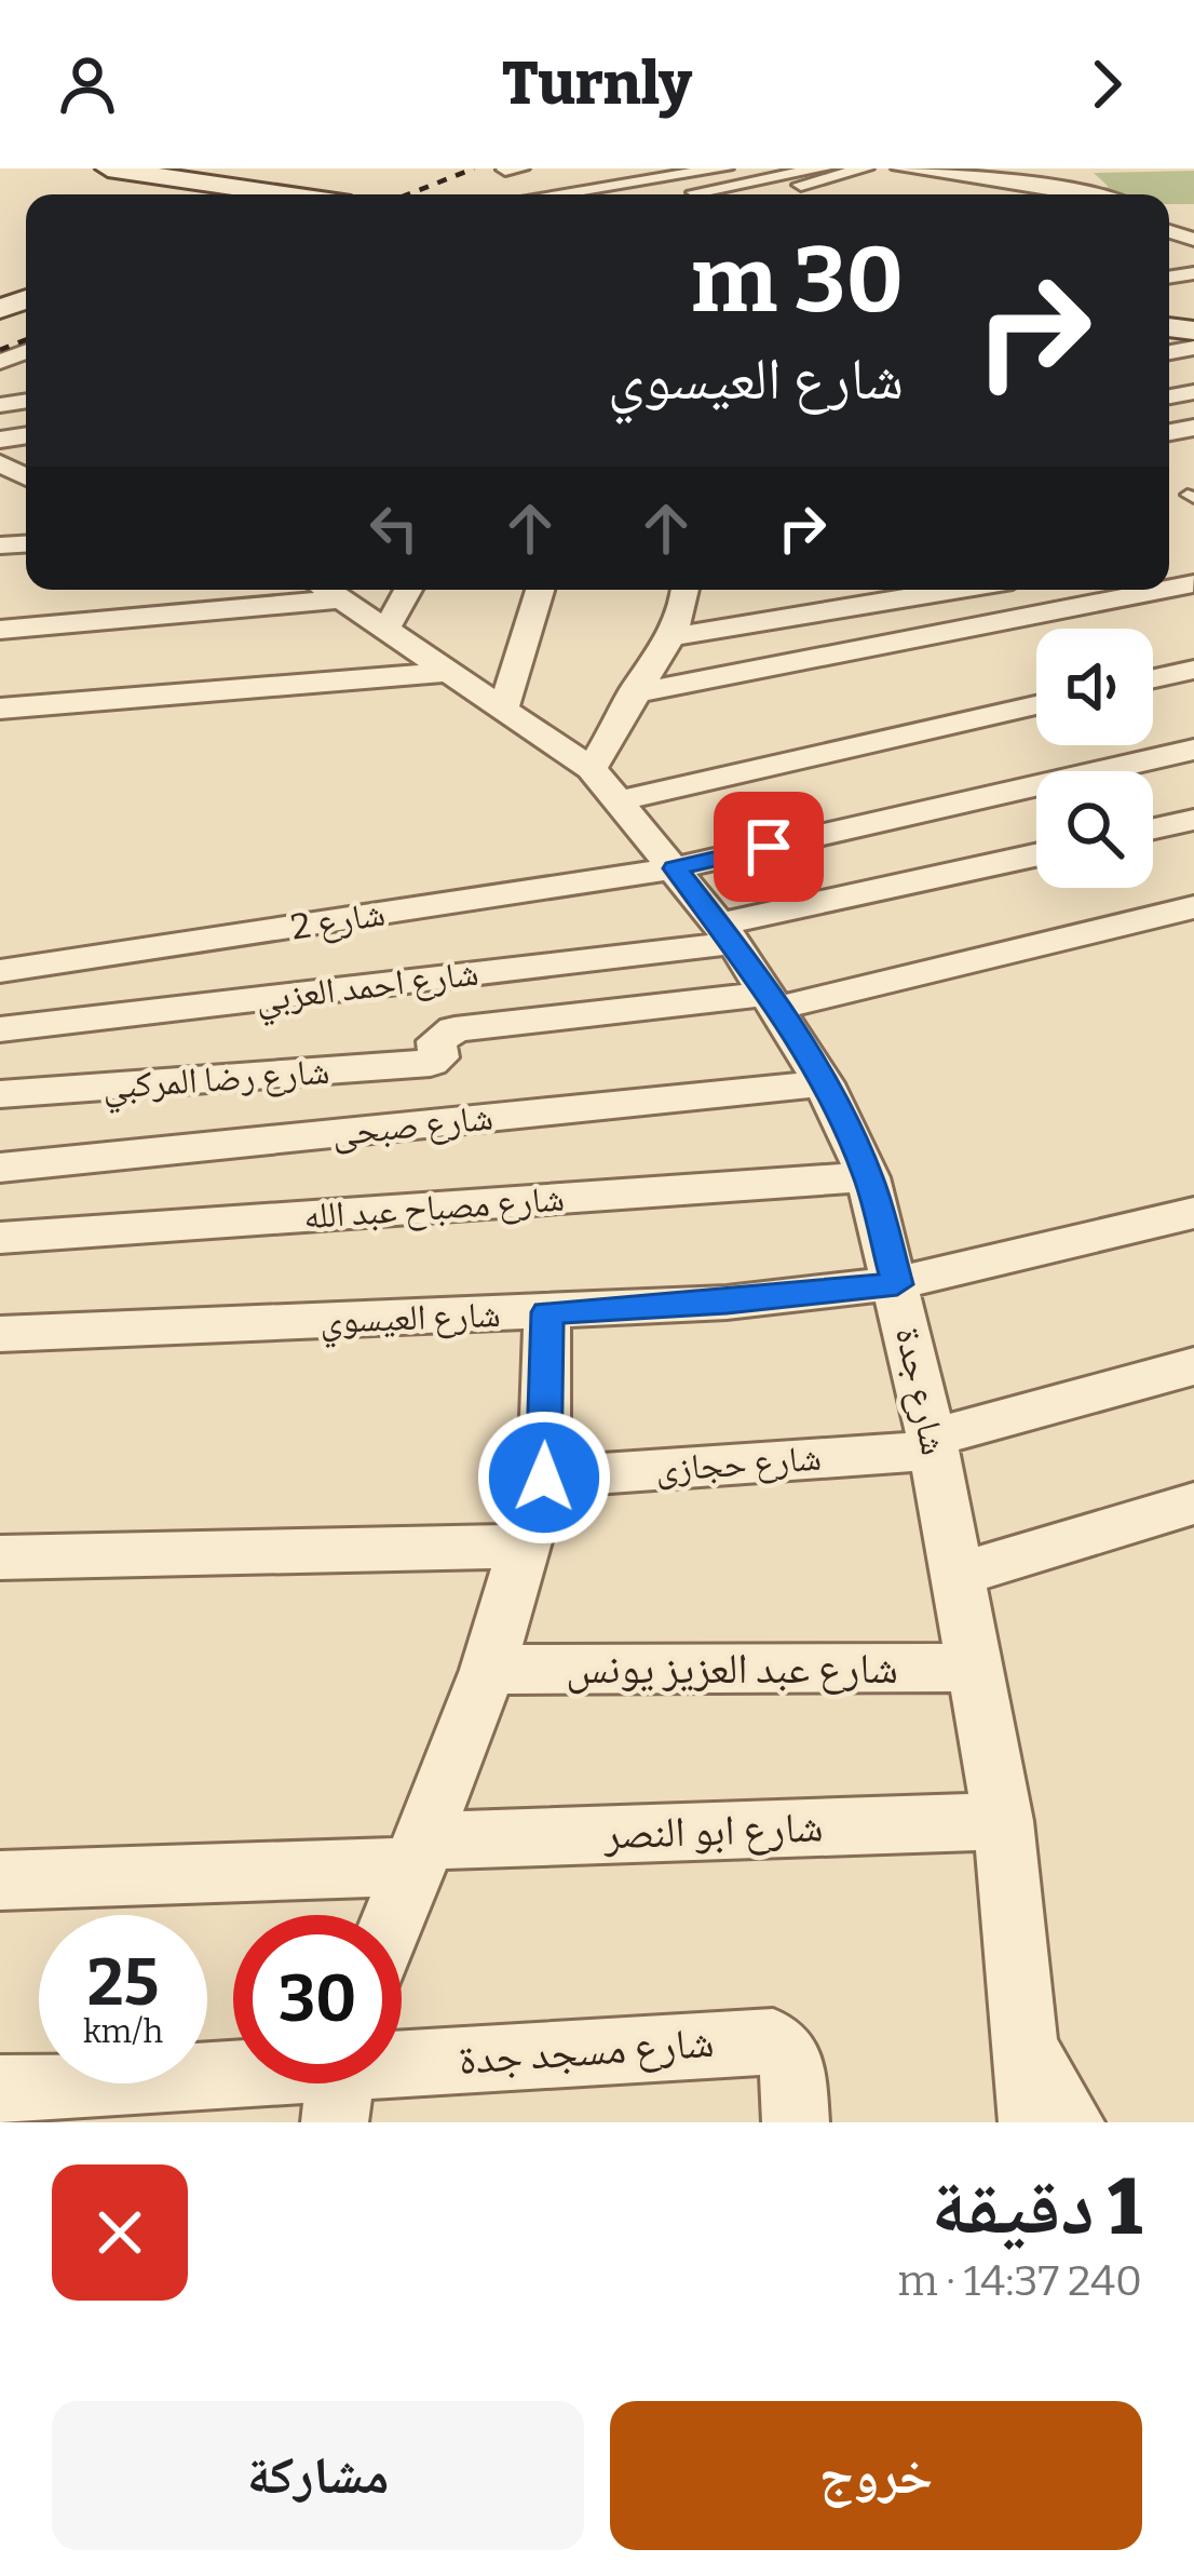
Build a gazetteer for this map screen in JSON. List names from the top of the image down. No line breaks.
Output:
{"streets":{"street":["شارع 2","شارع احمد العزبي","شارع رضا المركبي","شارع صبحى","شارع مصباح عبد الله","شارع العيسوي","شارع جدة","شارع حجازى","شارع عبد العزيز يونس","شارع ابو النصر","شارع مسجد جدة"]},"crossings":[["شارع 2","شارع جدة"],["شارع احمد العزبي","شارع جدة"],["شارع رضا المركبي","شارع جدة"],["شارع صبحى","شارع جدة"],["شارع مصباح عبد الله","شارع جدة"],["شارع العيسوي","شارع جدة"],["شارع جدة","شارع حجازى"],["شارع جدة","شارع عبد العزيز يونس"],["شارع جدة","شارع ابو النصر"]],"page":{"header":"Turnly","turn":["30 m","شارع العيسوي"],"speed":"25 km/h","limit":"30","heading":["1 دقيقة","240 m · 14:37"],"buttons":["خروج","مشاركة"]}}
